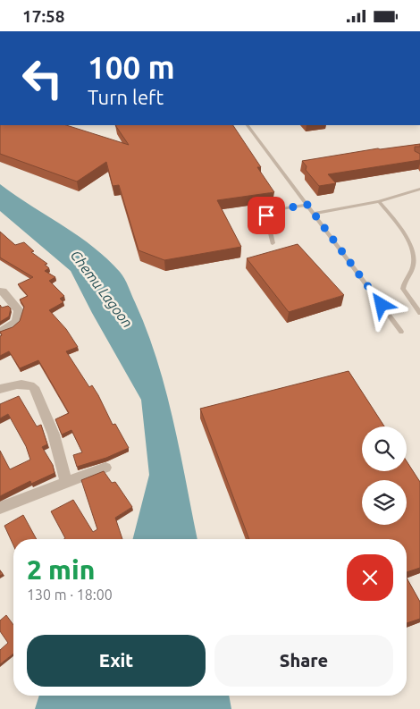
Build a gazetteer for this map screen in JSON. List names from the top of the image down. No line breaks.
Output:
{"water":["Chemu Lagoon"],"page":{"status":"17:58","turn":["100 m","Turn left"],"heading":["2 min","130 m · 18:00"],"buttons":["Exit","Share"]}}
